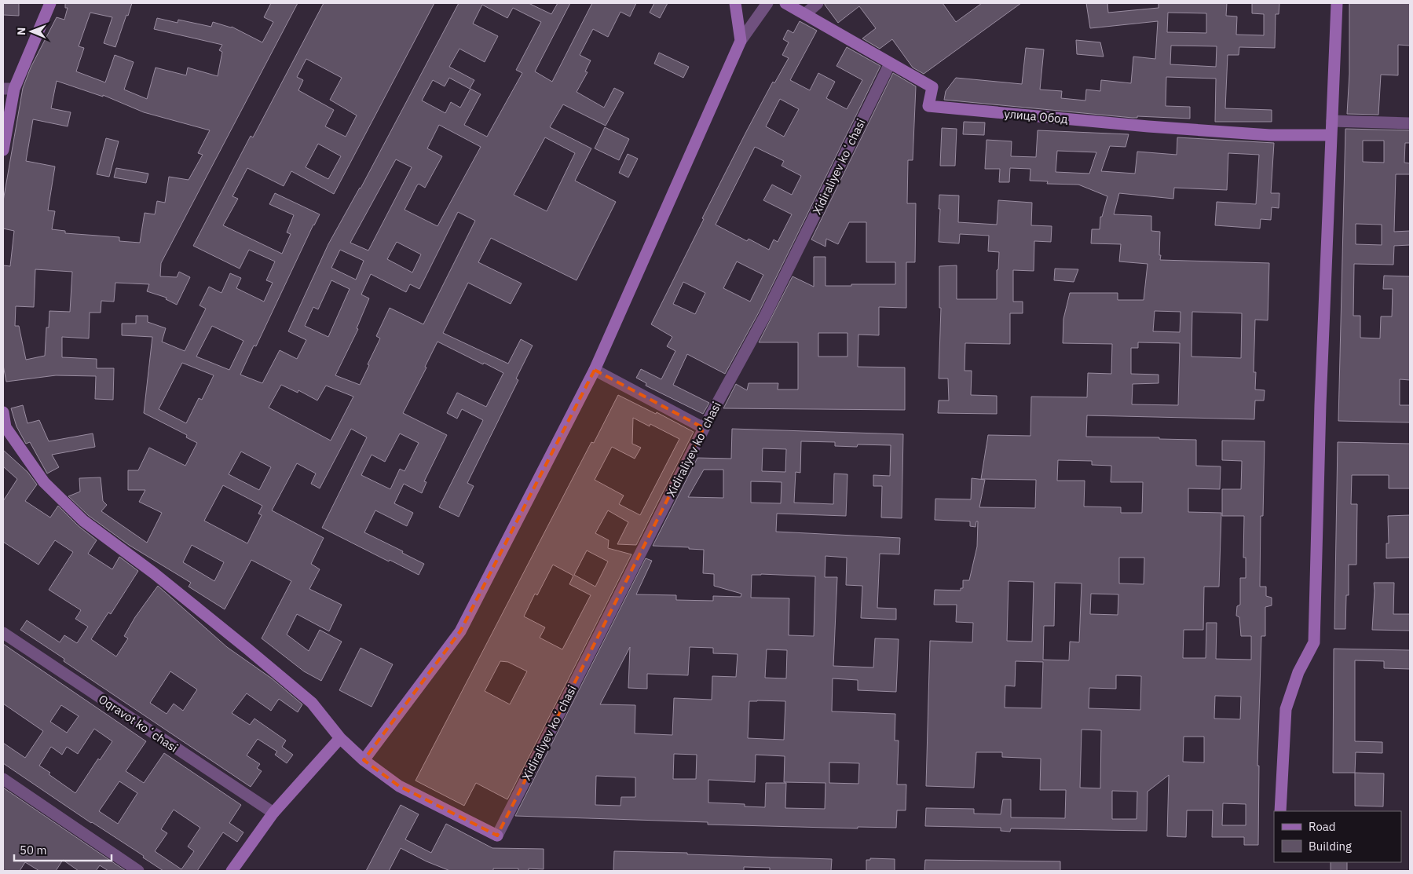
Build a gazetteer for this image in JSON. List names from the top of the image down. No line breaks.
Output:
{"streets":{"street":["улица Обод","Xidiraliyev koʻchasi","Oqravot koʻchasi"]},"crossings":[["улица Обод","Xidiraliyev koʻchasi"]],"legend":["Road","Building"],"scale_bar":"50 m","north":"left"}
